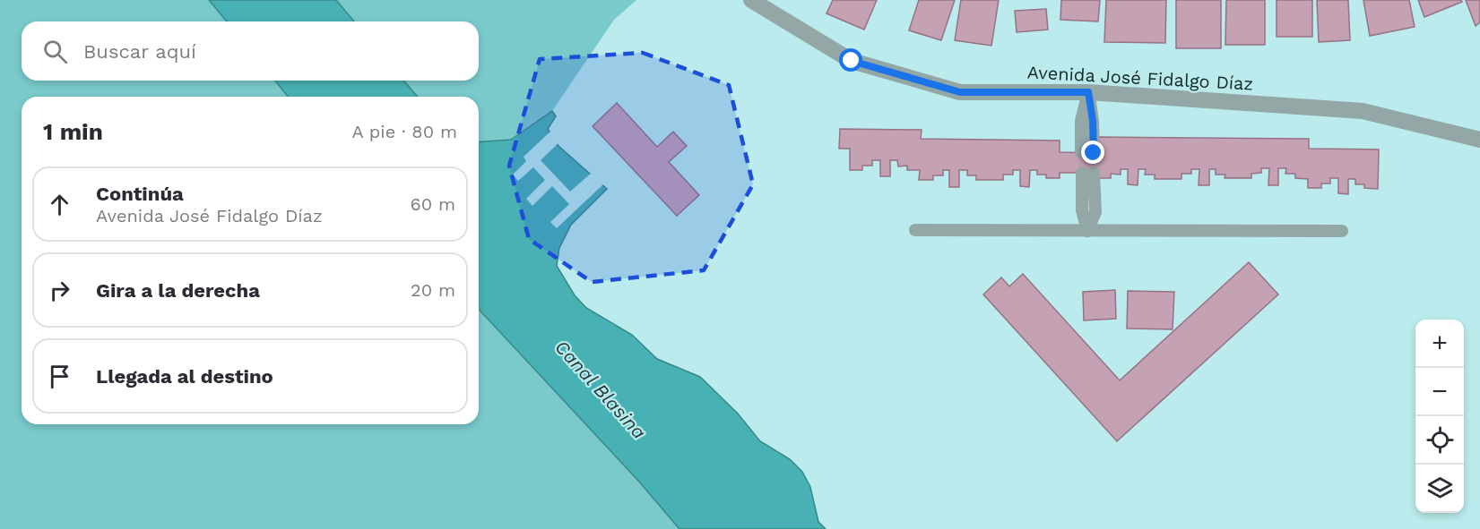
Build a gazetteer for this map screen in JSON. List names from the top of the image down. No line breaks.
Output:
{"streets":{"street":["Avenida José Fidalgo Díaz"]},"water":["Canal Blasina"],"page":{"search":"Buscar aquí","heading":["1 min","A pie · 80 m"],"list":[["Continúa","Avenida José Fidalgo Díaz","60 m"],["Gira a la derecha","20 m"],"Llegada al destino"],"map_buttons":["+","−"]}}
